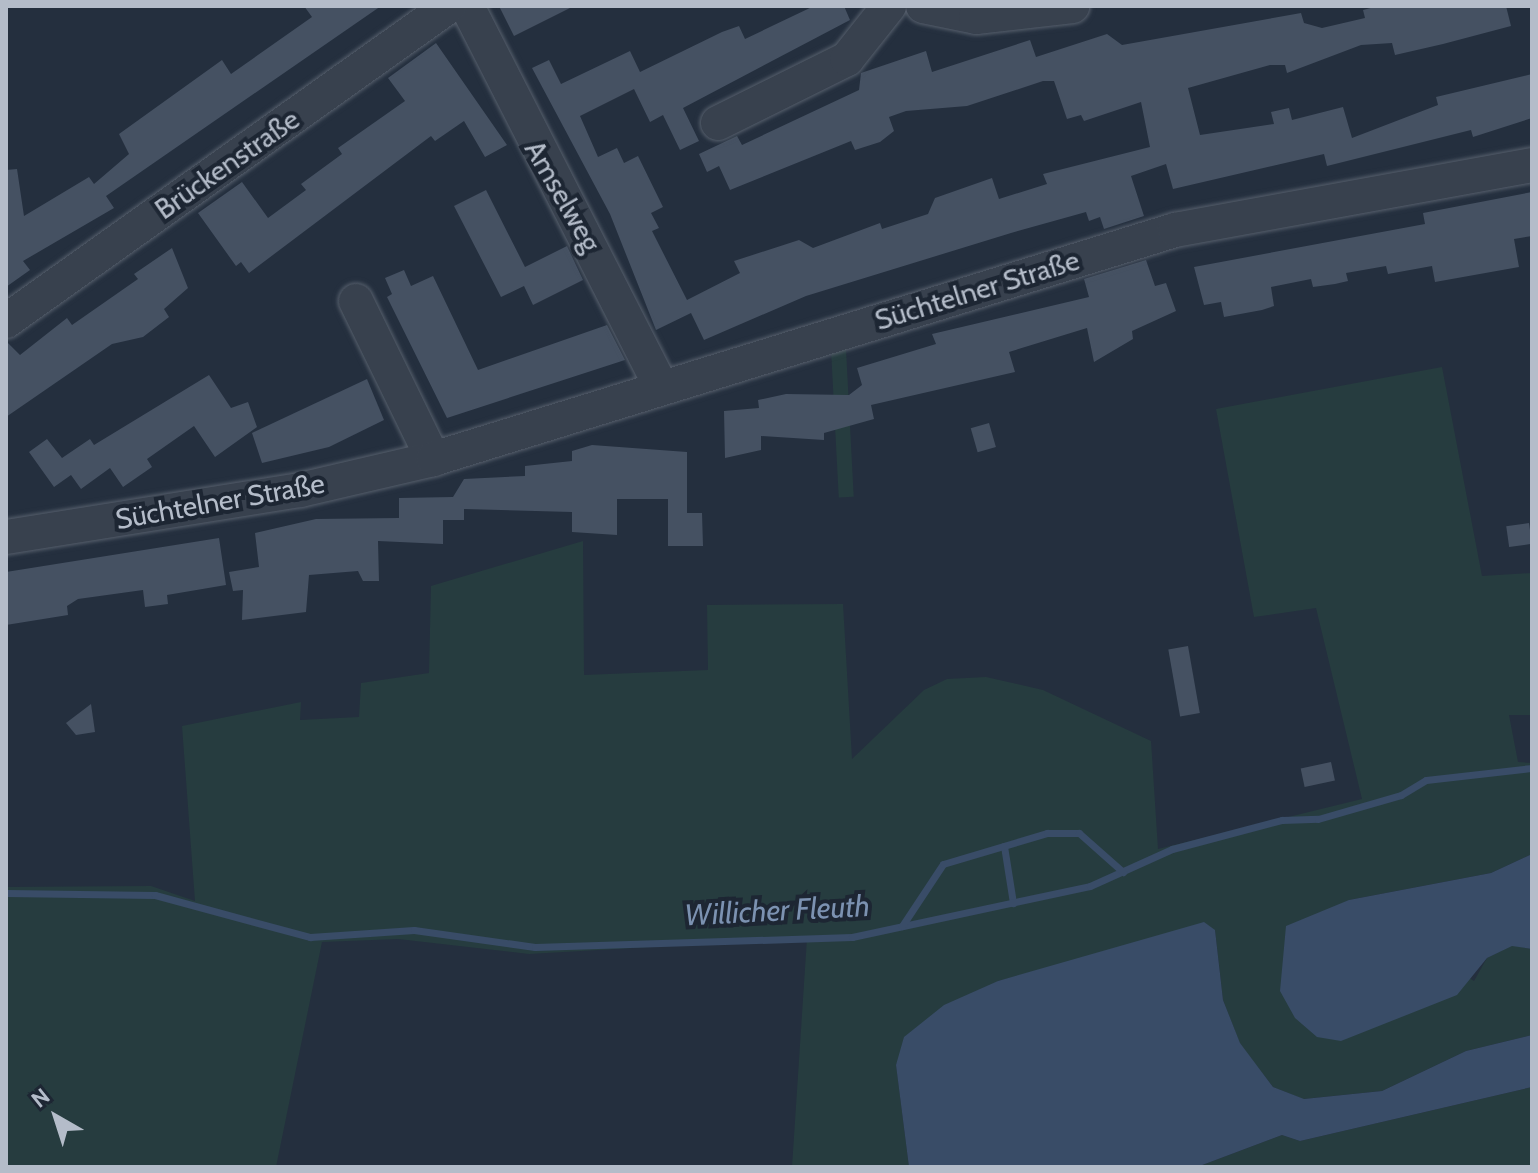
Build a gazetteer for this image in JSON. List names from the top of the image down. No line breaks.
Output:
{"streets":{"street":["Brückenstraße","Amselweg","Süchtelner Straße"]},"crossings":[["Amselweg","Süchtelner Straße"]],"water":["Willicher Fleuth"],"north":"top left"}
